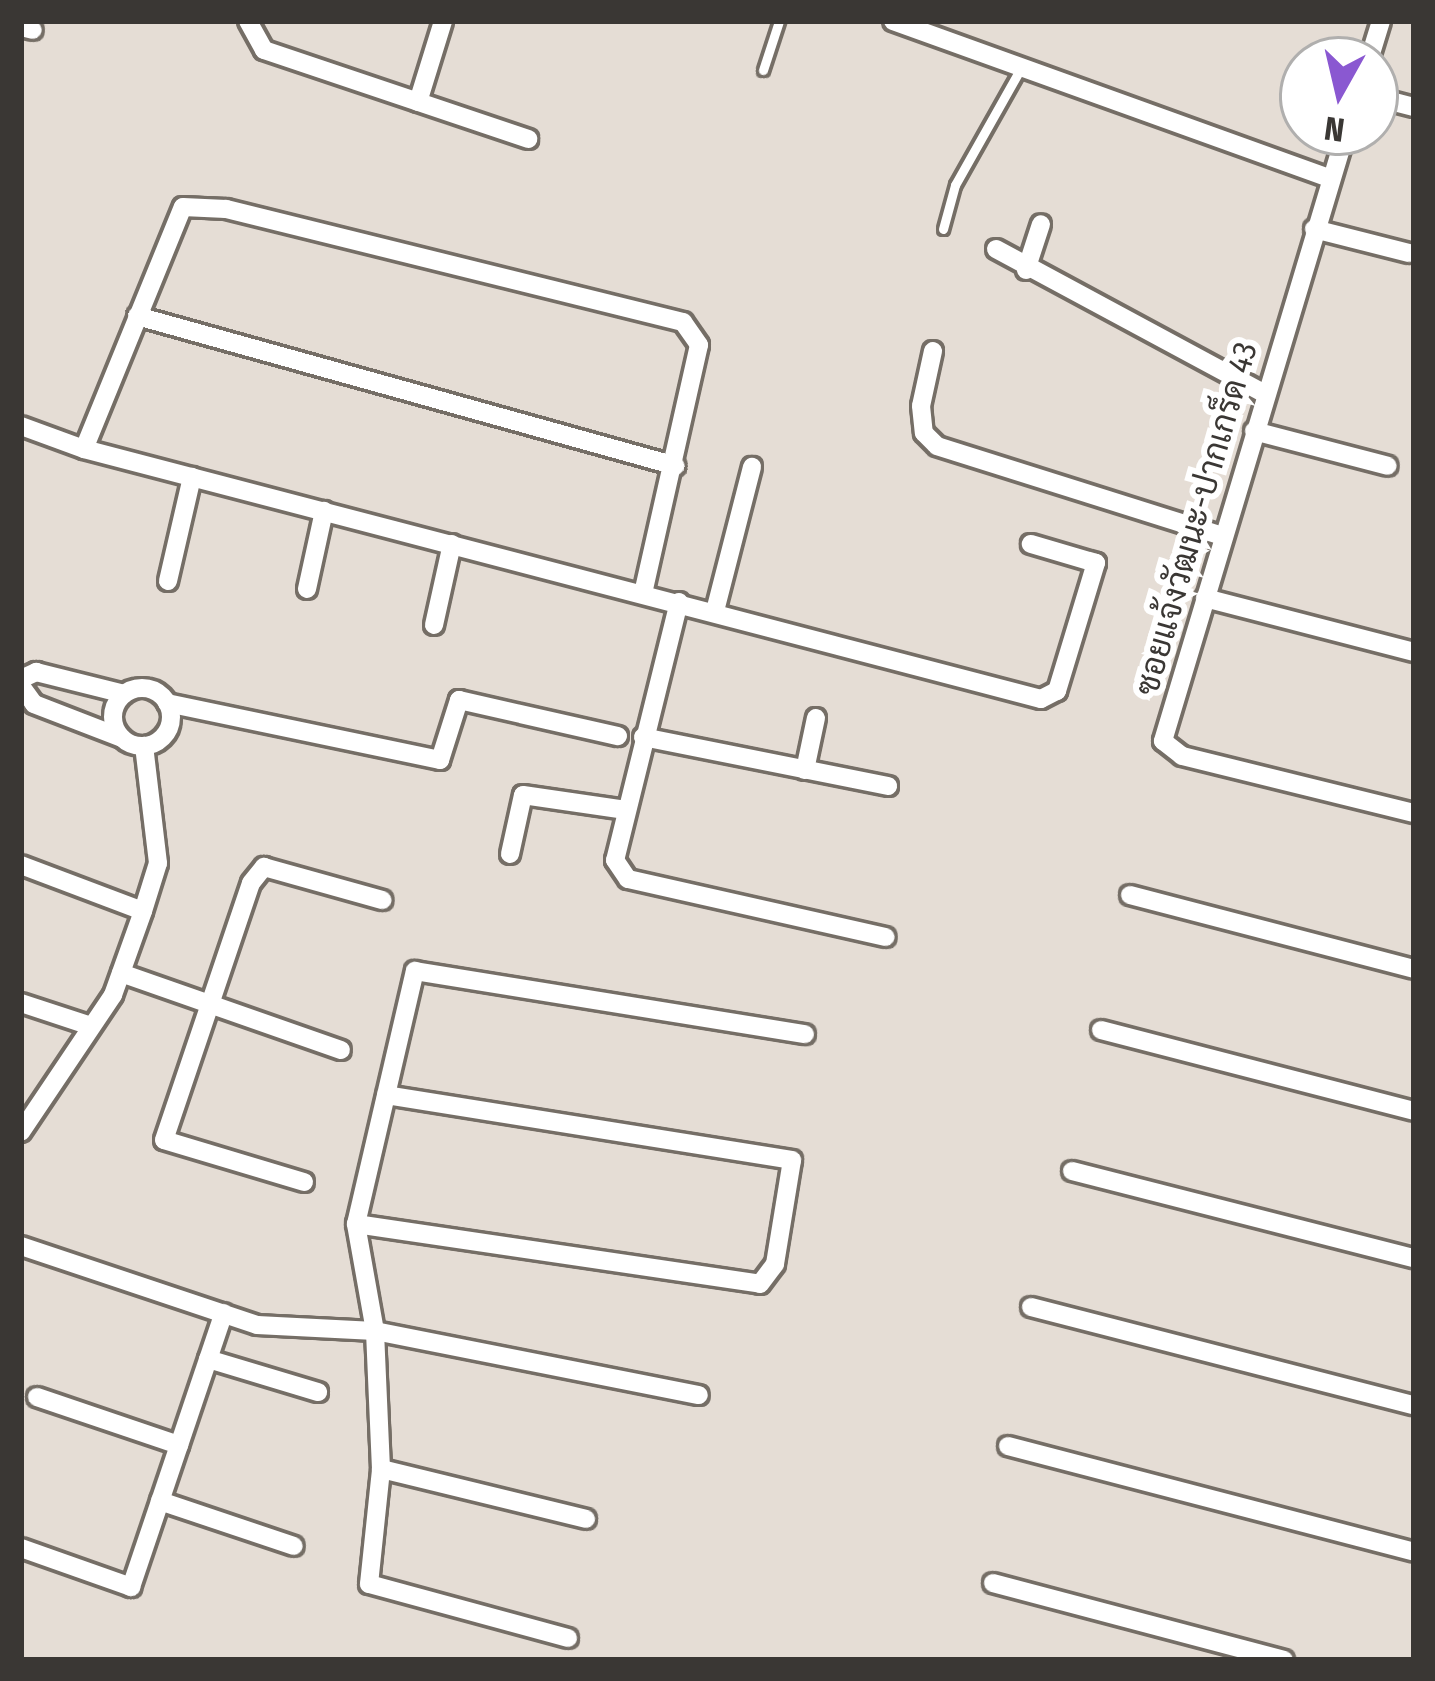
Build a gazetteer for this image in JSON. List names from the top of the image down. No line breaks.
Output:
{"streets":{"street":["ซอยแจ้งวัฒนะ-ปากเกร็ด 43"]},"north":"bottom"}
